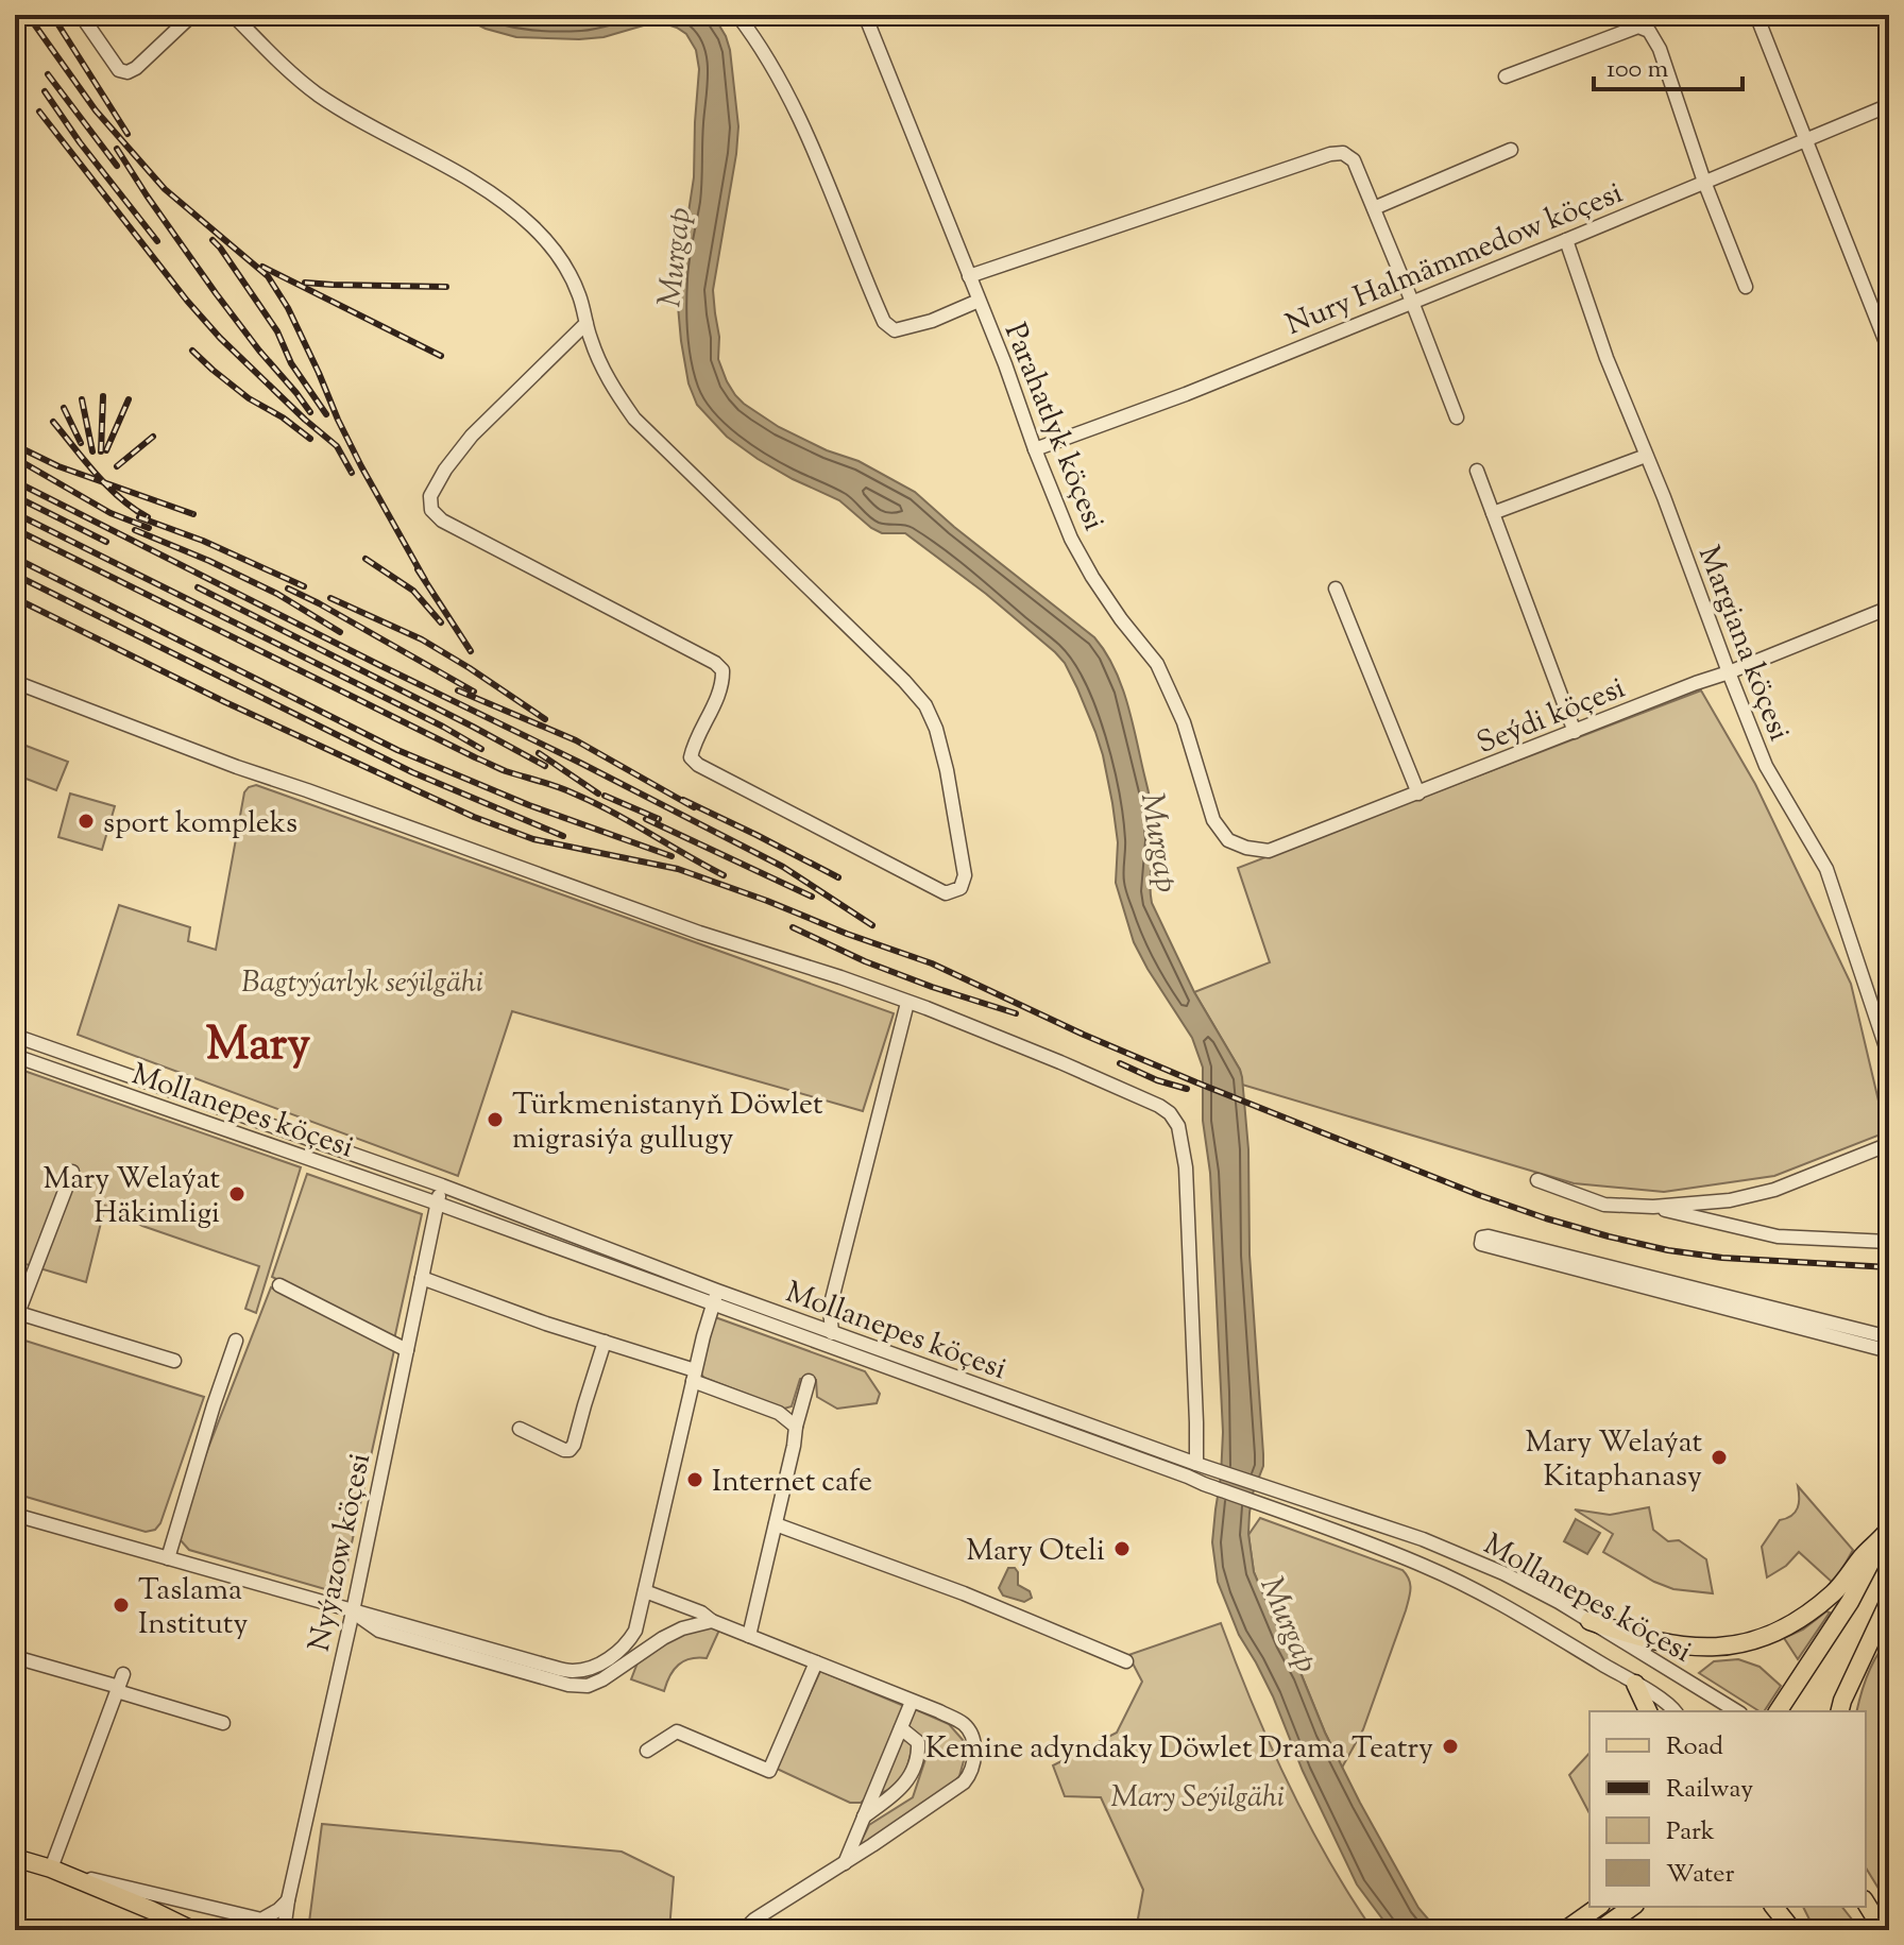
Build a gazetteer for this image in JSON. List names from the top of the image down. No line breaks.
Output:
{"streets":{"street":["Nury Halmämmedow köçesi","Parahatlyk köçesi","Margiana köçesi","Seýdi köçesi","Mollanepes köçesi","Nyýazow köçesi"]},"crossings":[["Nury Halmämmedow köçesi","Parahatlyk köçesi"],["Nury Halmämmedow köçesi","Margiana köçesi"],["Parahatlyk köçesi","Seýdi köçesi"],["Margiana köçesi","Seýdi köçesi"],["Mollanepes köçesi","Nyýazow köçesi"]],"districts":["Mary"],"water":["Murgap"],"parks":["Bagtyýarlyk seýilgähi","Mary Seýilgähi"],"places":["sport kompleks","Türkmenistanyň Döwlet migrasiýa gullugy","Mary Welaýat Häkimligi","Mary Welaýat Kitaphanasy","Internet cafe","Mary Oteli","Taslama Instituty","Kemine adyndaky Döwlet Drama Teatry"],"legend":["Road","Railway","Park","Water"],"scale_bar":"100 m"}
